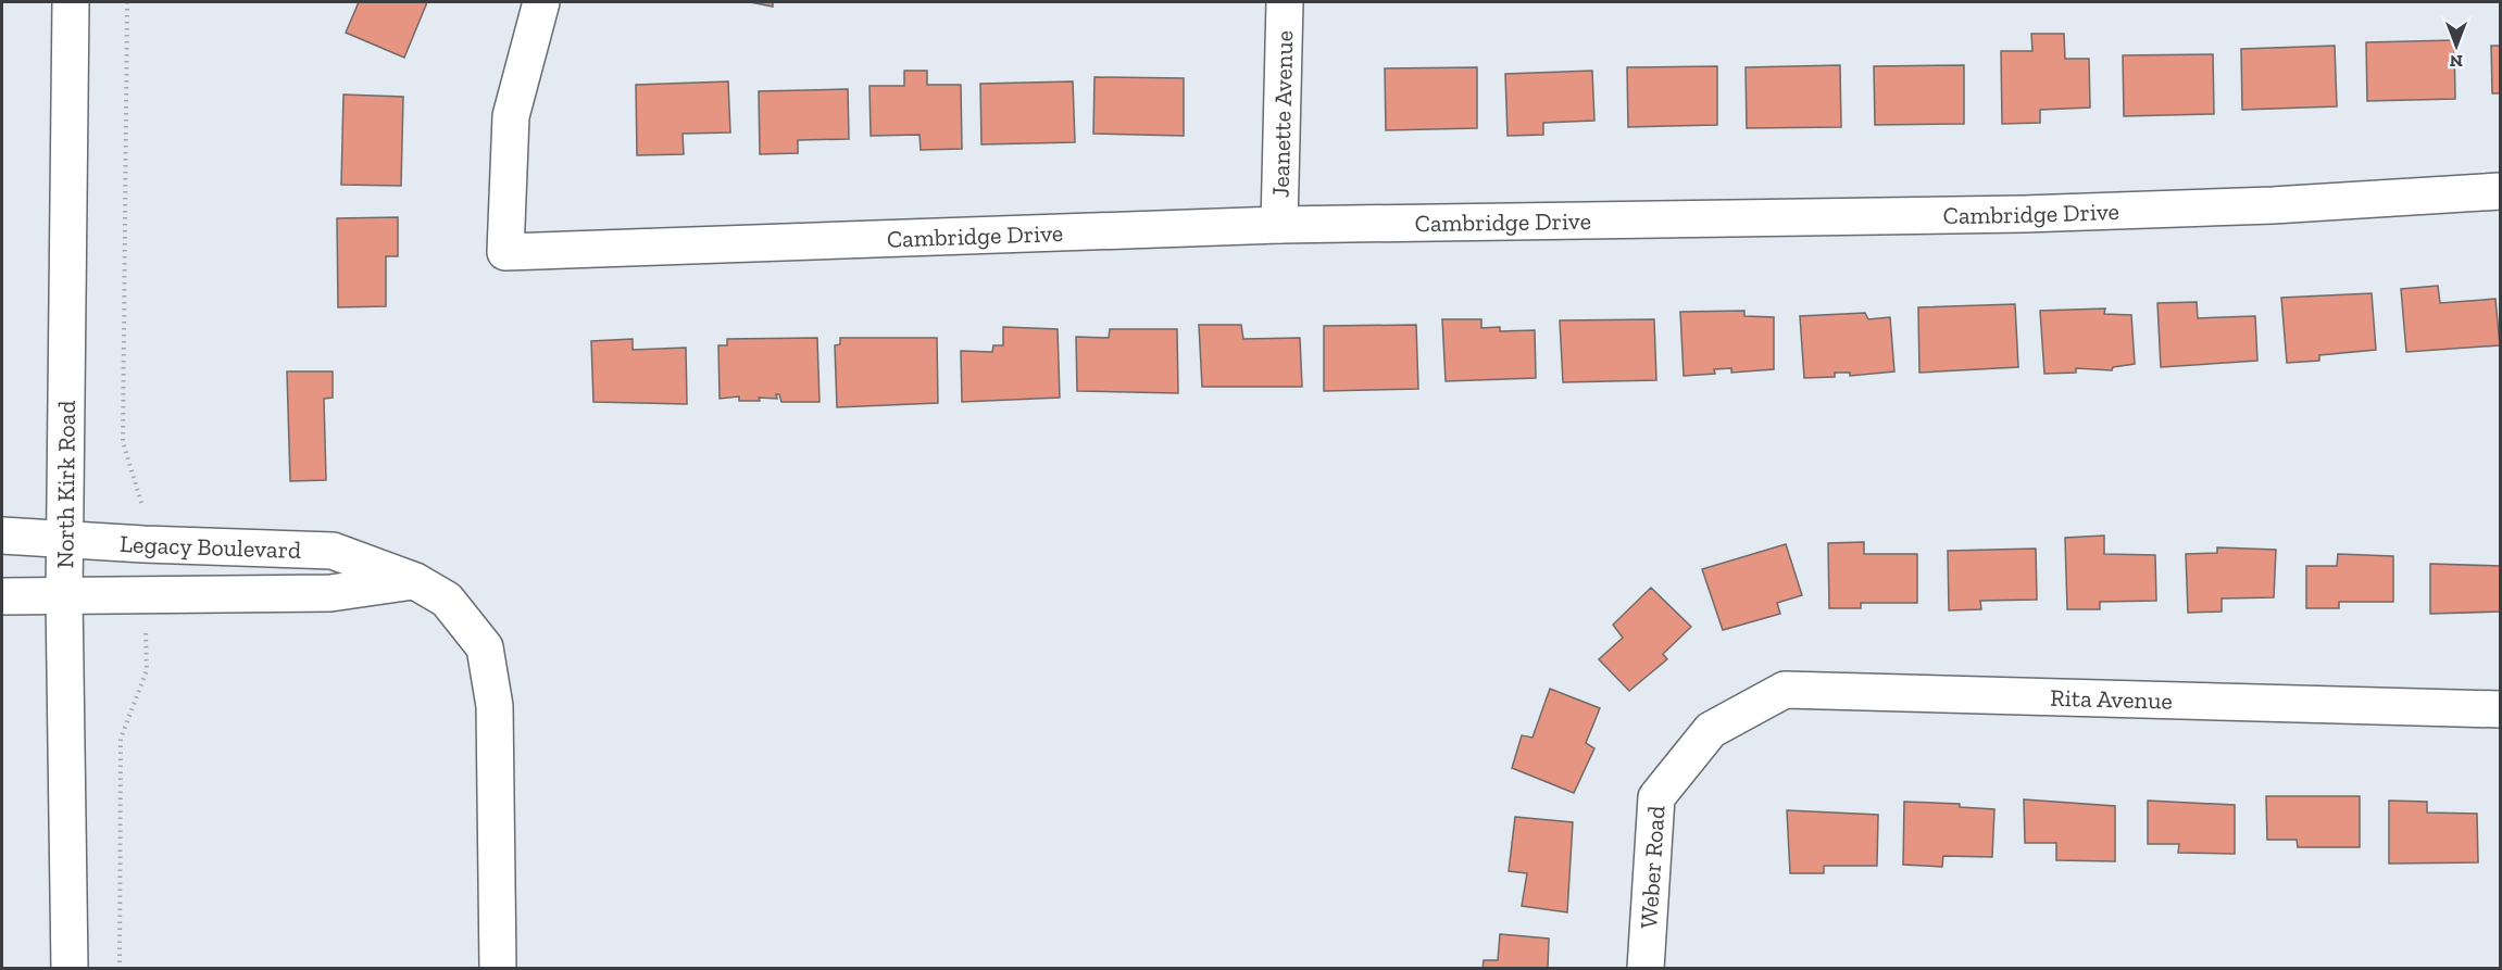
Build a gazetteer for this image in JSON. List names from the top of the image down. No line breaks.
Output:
{"streets":{"street":["Jeanette Avenue","Cambridge Drive","North Kirk Road","Legacy Boulevard","Rita Avenue","Weber Road"]},"crossings":[["Jeanette Avenue","Cambridge Drive"],["North Kirk Road","Legacy Boulevard"],["Rita Avenue","Weber Road"]],"north":"bottom"}
